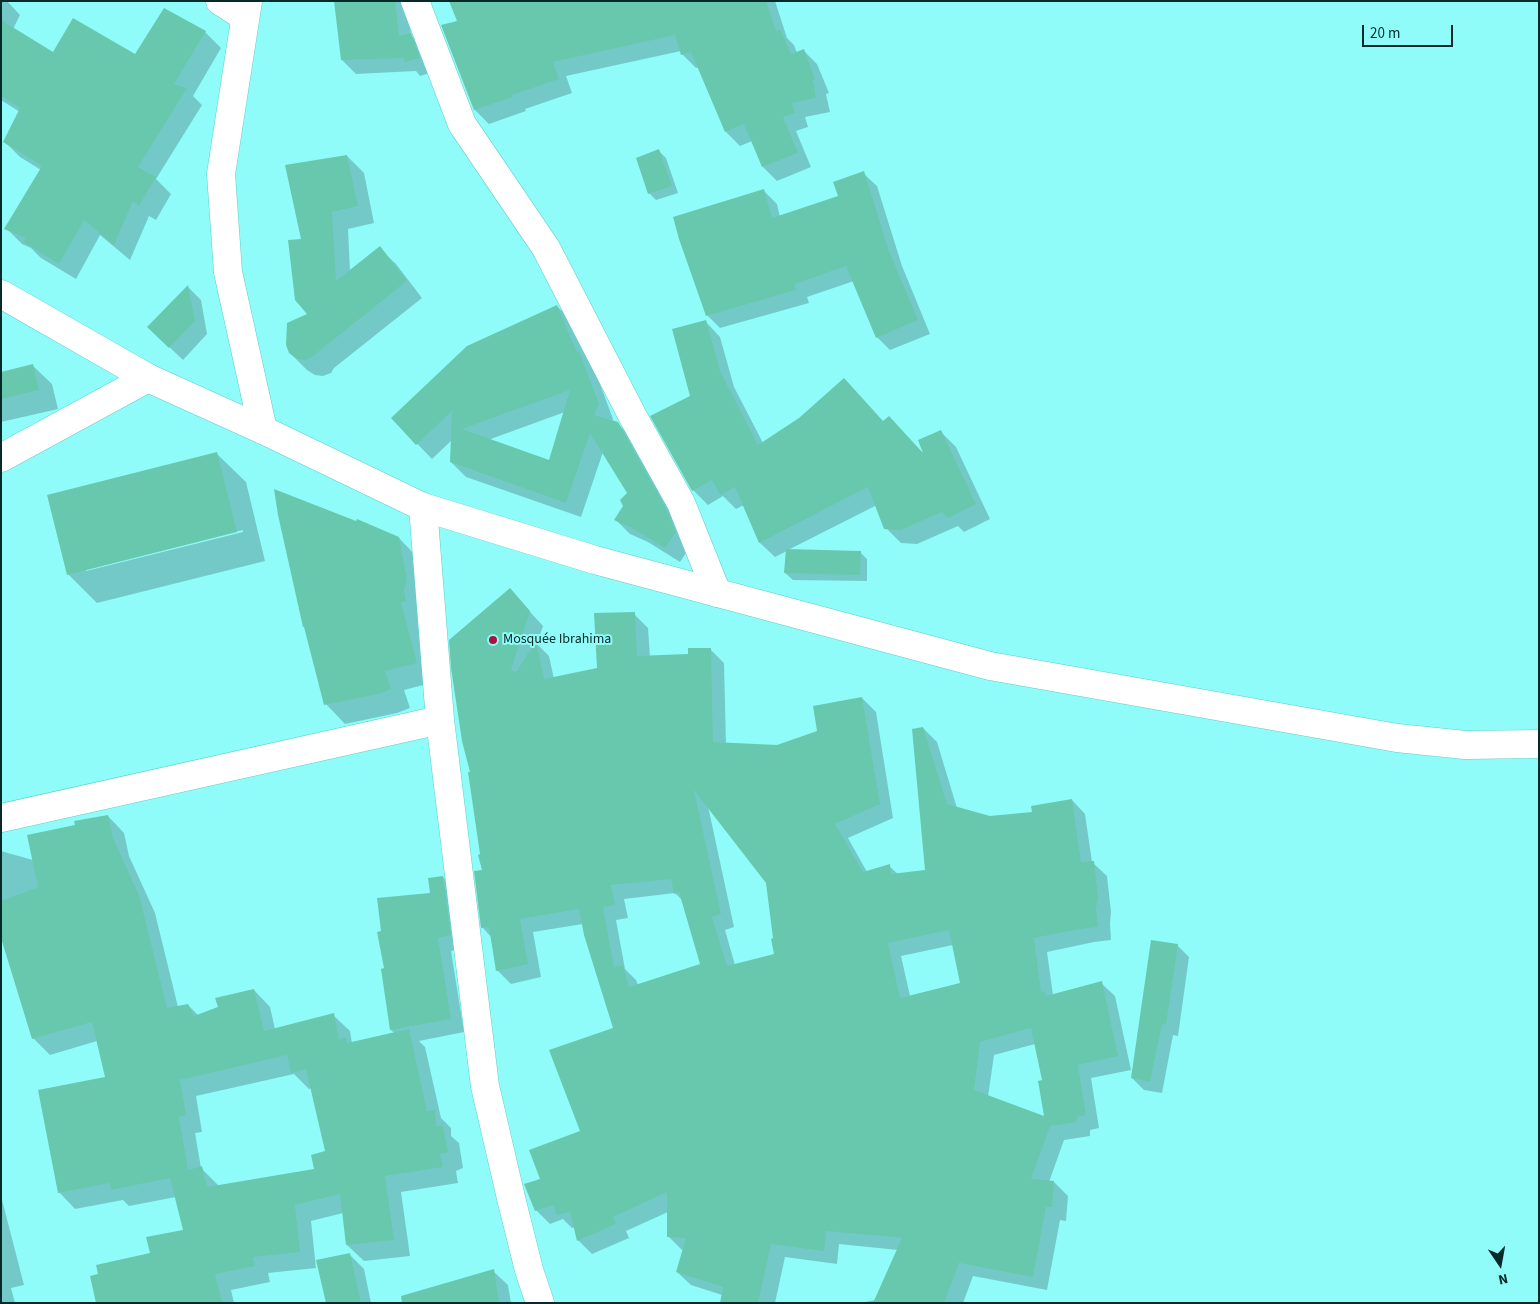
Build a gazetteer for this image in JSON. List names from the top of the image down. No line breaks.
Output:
{"places":["Mosquée Ibrahima"],"scale_bar":"20 m","north":"bottom"}
